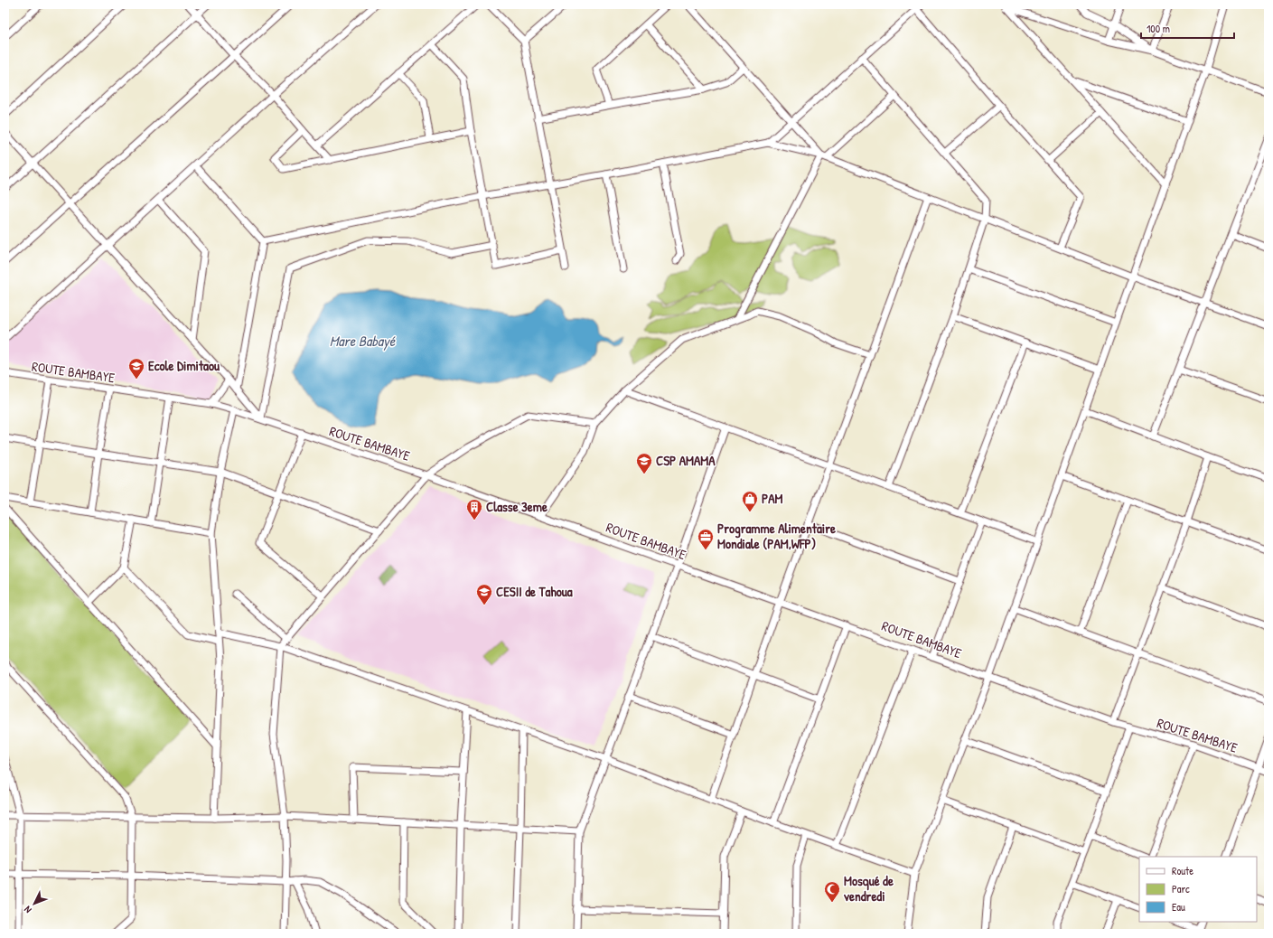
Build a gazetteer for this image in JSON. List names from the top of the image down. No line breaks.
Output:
{"streets":{"street":["ROUTE BAMBAYE"]},"water":["Mare Babayé"],"places":{"school or university":["Ecole Dimitaou","CSP AMAMA","CESII de Tahoua"],"shop":["PAM"],"building":["Classe 3eme"],"office":["Programme Alimentaire Mondiale (PAM,WFP)"],"mosque":["Mosqué de vendredi"]},"legend":["Route","Parc","Eau"],"scale_bar":"100 m","north":"bottom left"}
